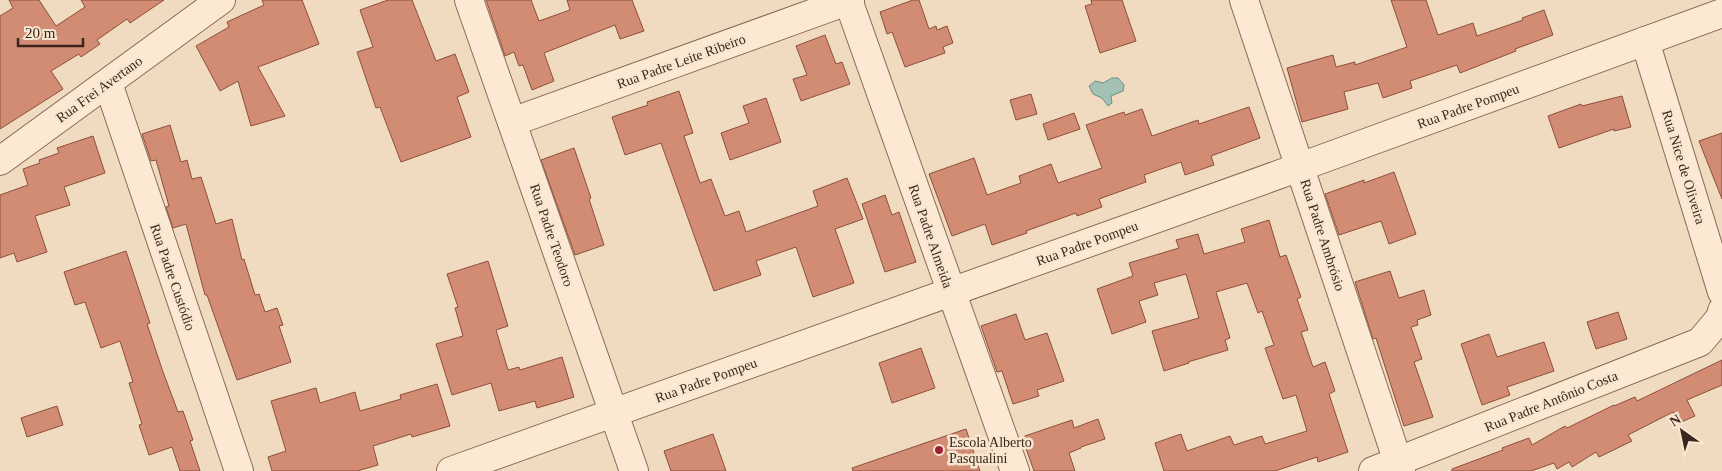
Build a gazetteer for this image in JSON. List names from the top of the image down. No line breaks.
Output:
{"streets":{"street":["Rua Padre Leite Ribeiro","Rua Frei Avertano","Rua Padre Pompeu","Rua Nice de Oliveira","Rua Padre Teodoro","Rua Padre Ambrósio","Rua Padre Almeida","Rua Padre Custódio","Rua Padre Antônio Costa"]},"crossings":[["Rua Padre Leite Ribeiro","Rua Padre Teodoro"],["Rua Padre Leite Ribeiro","Rua Padre Almeida"],["Rua Frei Avertano","Rua Padre Custódio"],["Rua Padre Pompeu","Rua Nice de Oliveira"],["Rua Padre Pompeu","Rua Padre Teodoro"],["Rua Padre Pompeu","Rua Padre Ambrósio"],["Rua Padre Pompeu","Rua Padre Almeida"],["Rua Nice de Oliveira","Rua Padre Antônio Costa"],["Rua Padre Ambrósio","Rua Padre Antônio Costa"]],"places":["Escola Alberto Pasqualini"],"scale_bar":"20 m","north":"top left"}
